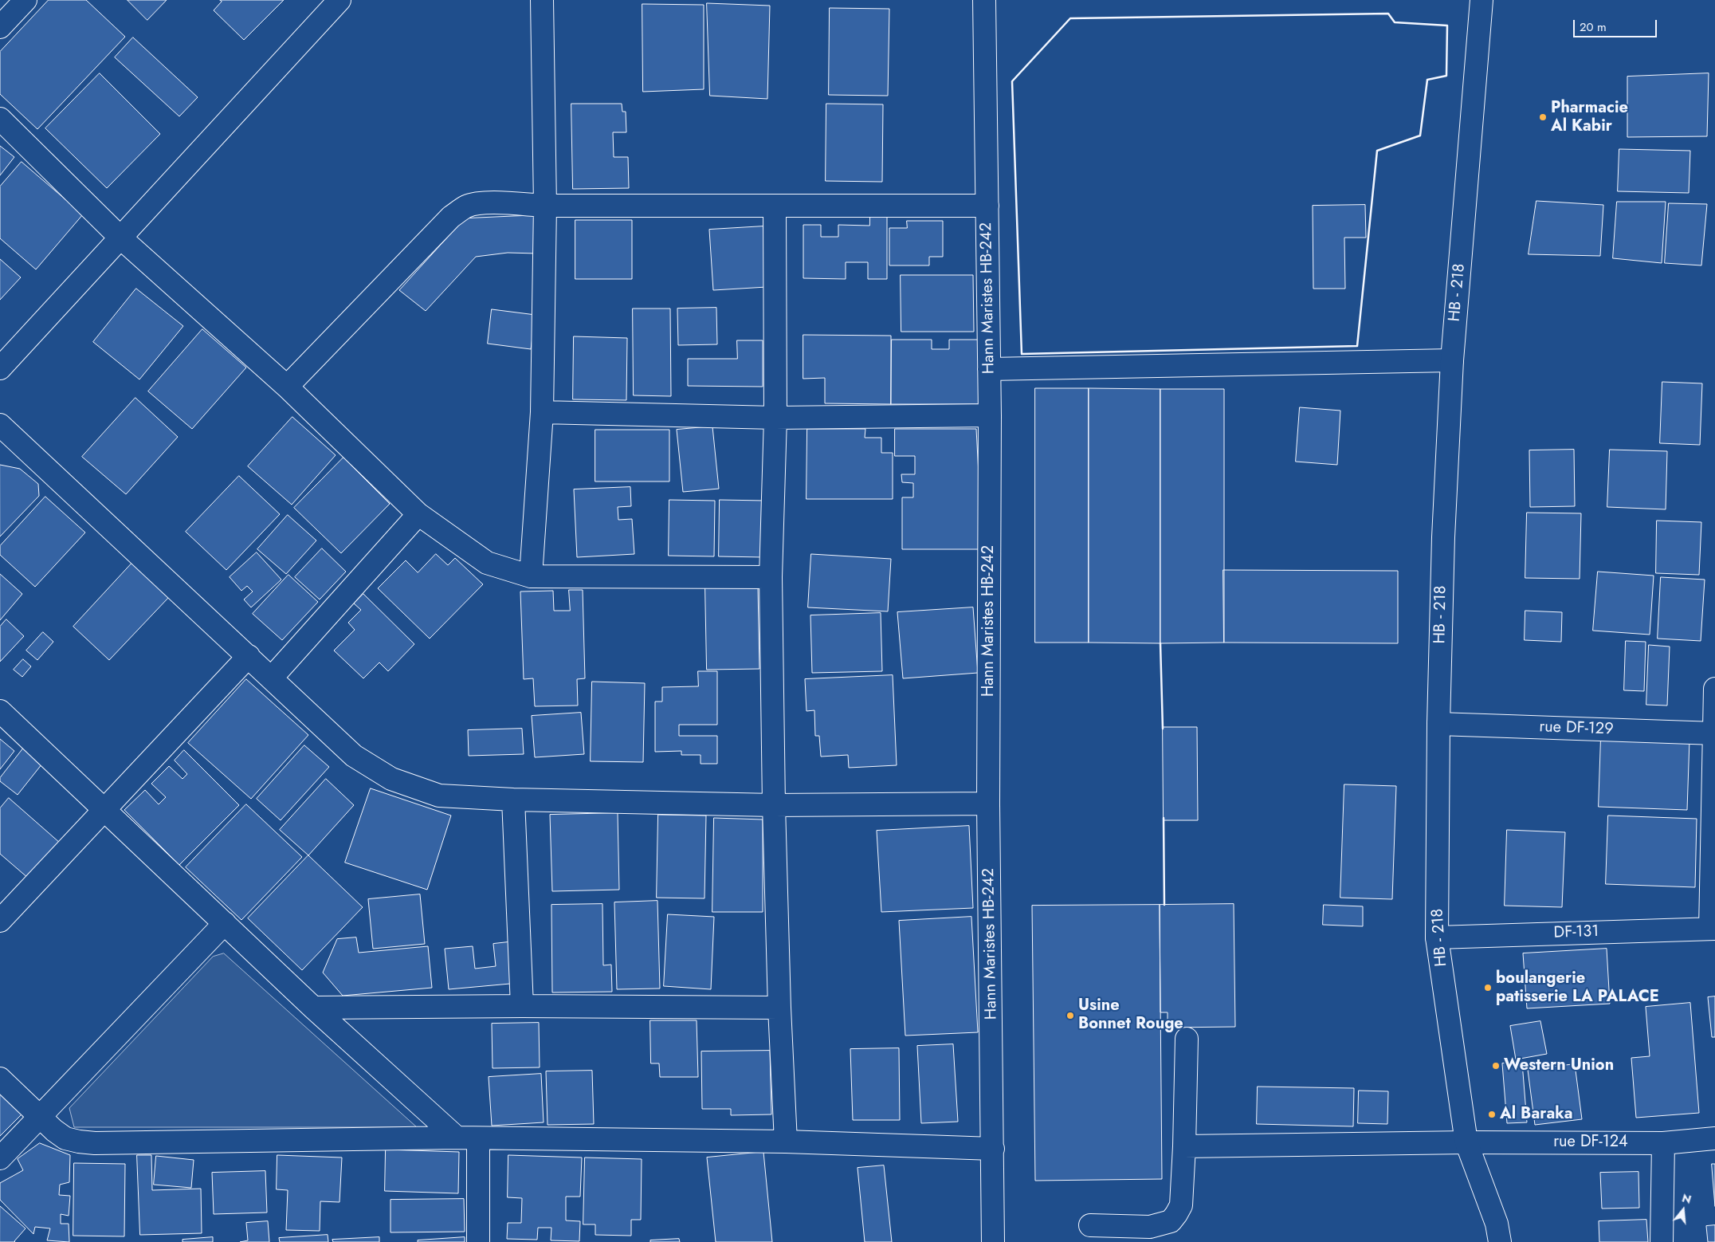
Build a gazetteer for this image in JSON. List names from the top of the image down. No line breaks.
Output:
{"streets":{"street":["HB - 218","Hann Maristes HB-242","rue DF-129","DF-131","rue DF-124"]},"crossings":[["HB - 218","rue DF-129"],["HB - 218","DF-131"],["HB - 218","rue DF-124"]],"places":["Pharmacie Al Kabir","boulangerie patisserie LA PALACE","Usine Bonnet Rouge","Western Union","Al Baraka"],"scale_bar":"20 m","north":"top"}
